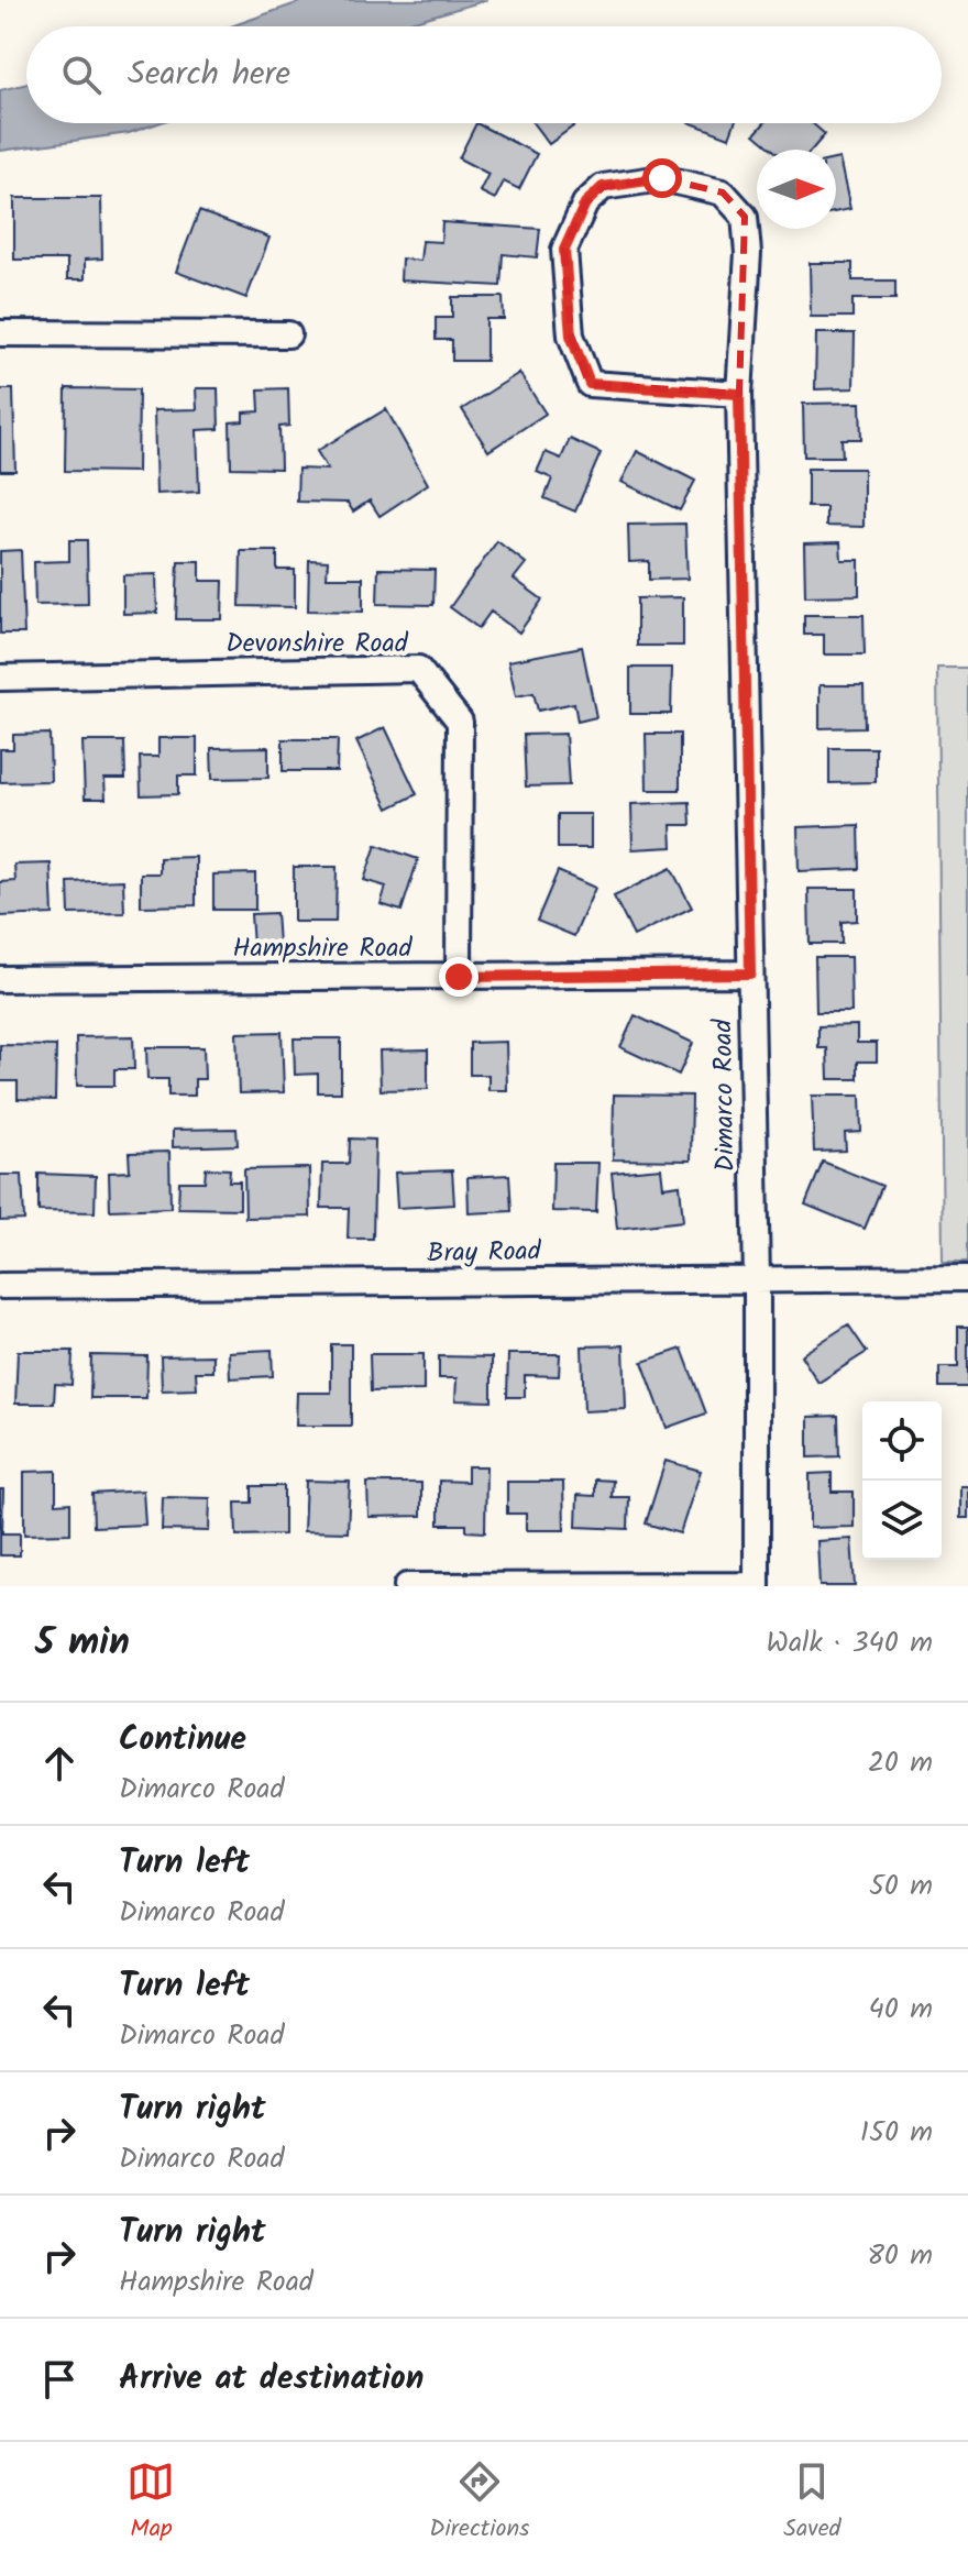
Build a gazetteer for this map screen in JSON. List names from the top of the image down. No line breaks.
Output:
{"streets":{"street":["Devonshire Road","Hampshire Road","Dimarco Road","Bray Road"]},"crossings":[["Devonshire Road","Hampshire Road"],["Hampshire Road","Dimarco Road"],["Dimarco Road","Bray Road"]],"north":"right","page":{"search":"Search here","heading":["5 min","Walk · 340 m"],"list":[["Continue","Dimarco Road","20 m"],["Turn left","Dimarco Road","50 m"],["Turn left","Dimarco Road","40 m"],["Turn right","Dimarco Road","150 m"],["Turn right","Hampshire Road","80 m"],"Arrive at destination"],"nav":["Map","Directions","Saved"]}}
